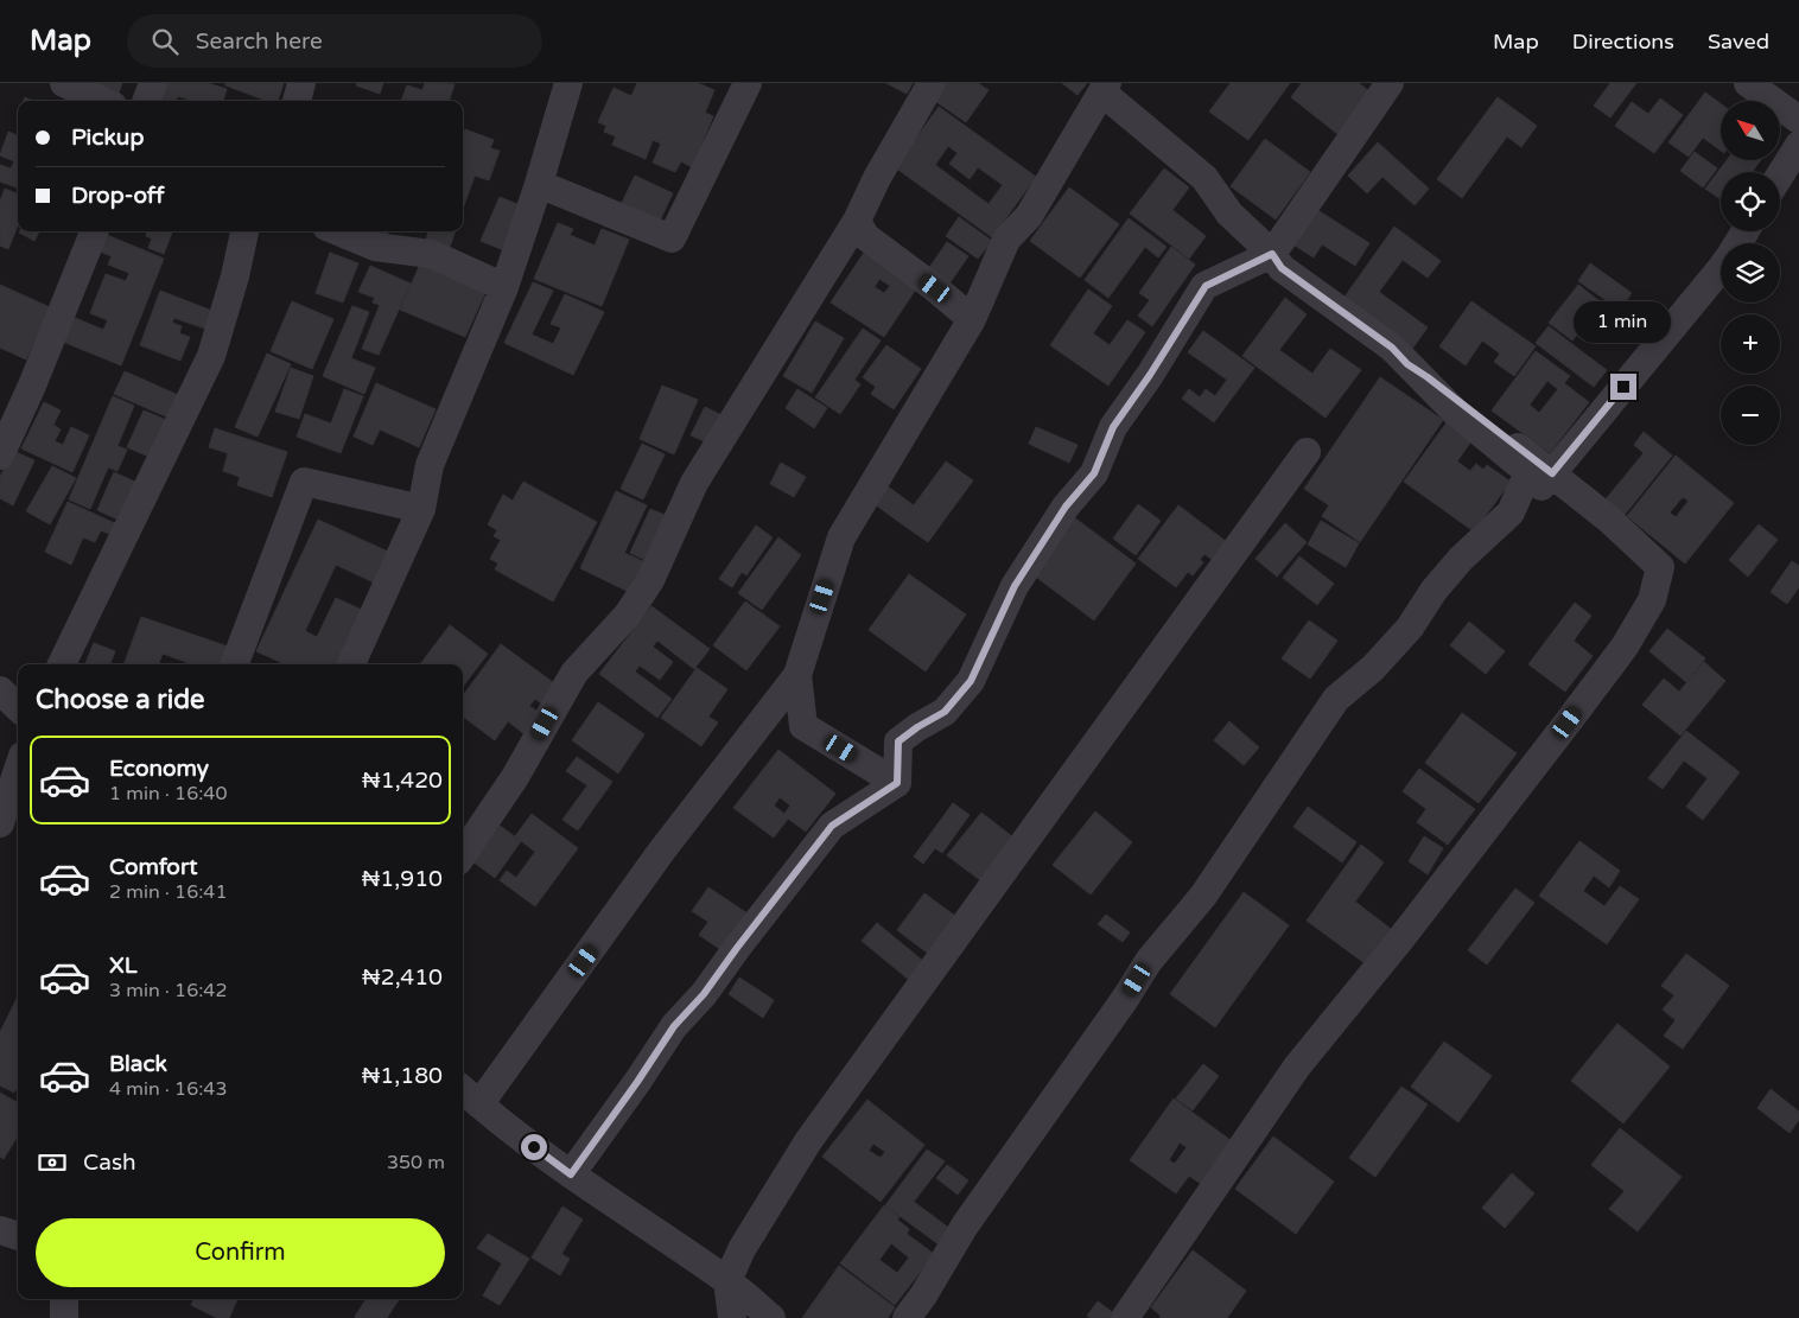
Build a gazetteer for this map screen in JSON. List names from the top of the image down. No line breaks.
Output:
{"north":"top left","page":{"header":"Map","search":"Search here","nav":["Map","Directions","Saved"],"map_buttons":["+","−"],"banner":["Pickup","Drop-off"],"bubble":"1 min","heading":"Choose a ride","list":[{"name":"Economy","note":"1 min · 16:40","value":"₦1,420"},{"name":"Comfort","note":"2 min · 16:41","value":"₦1,910"},{"name":"XL","note":"3 min · 16:42","value":"₦2,410"},{"name":"Black","note":"4 min · 16:43","value":"₦1,180"}],"pay":["Cash","350 m"],"buttons":"Confirm"}}
